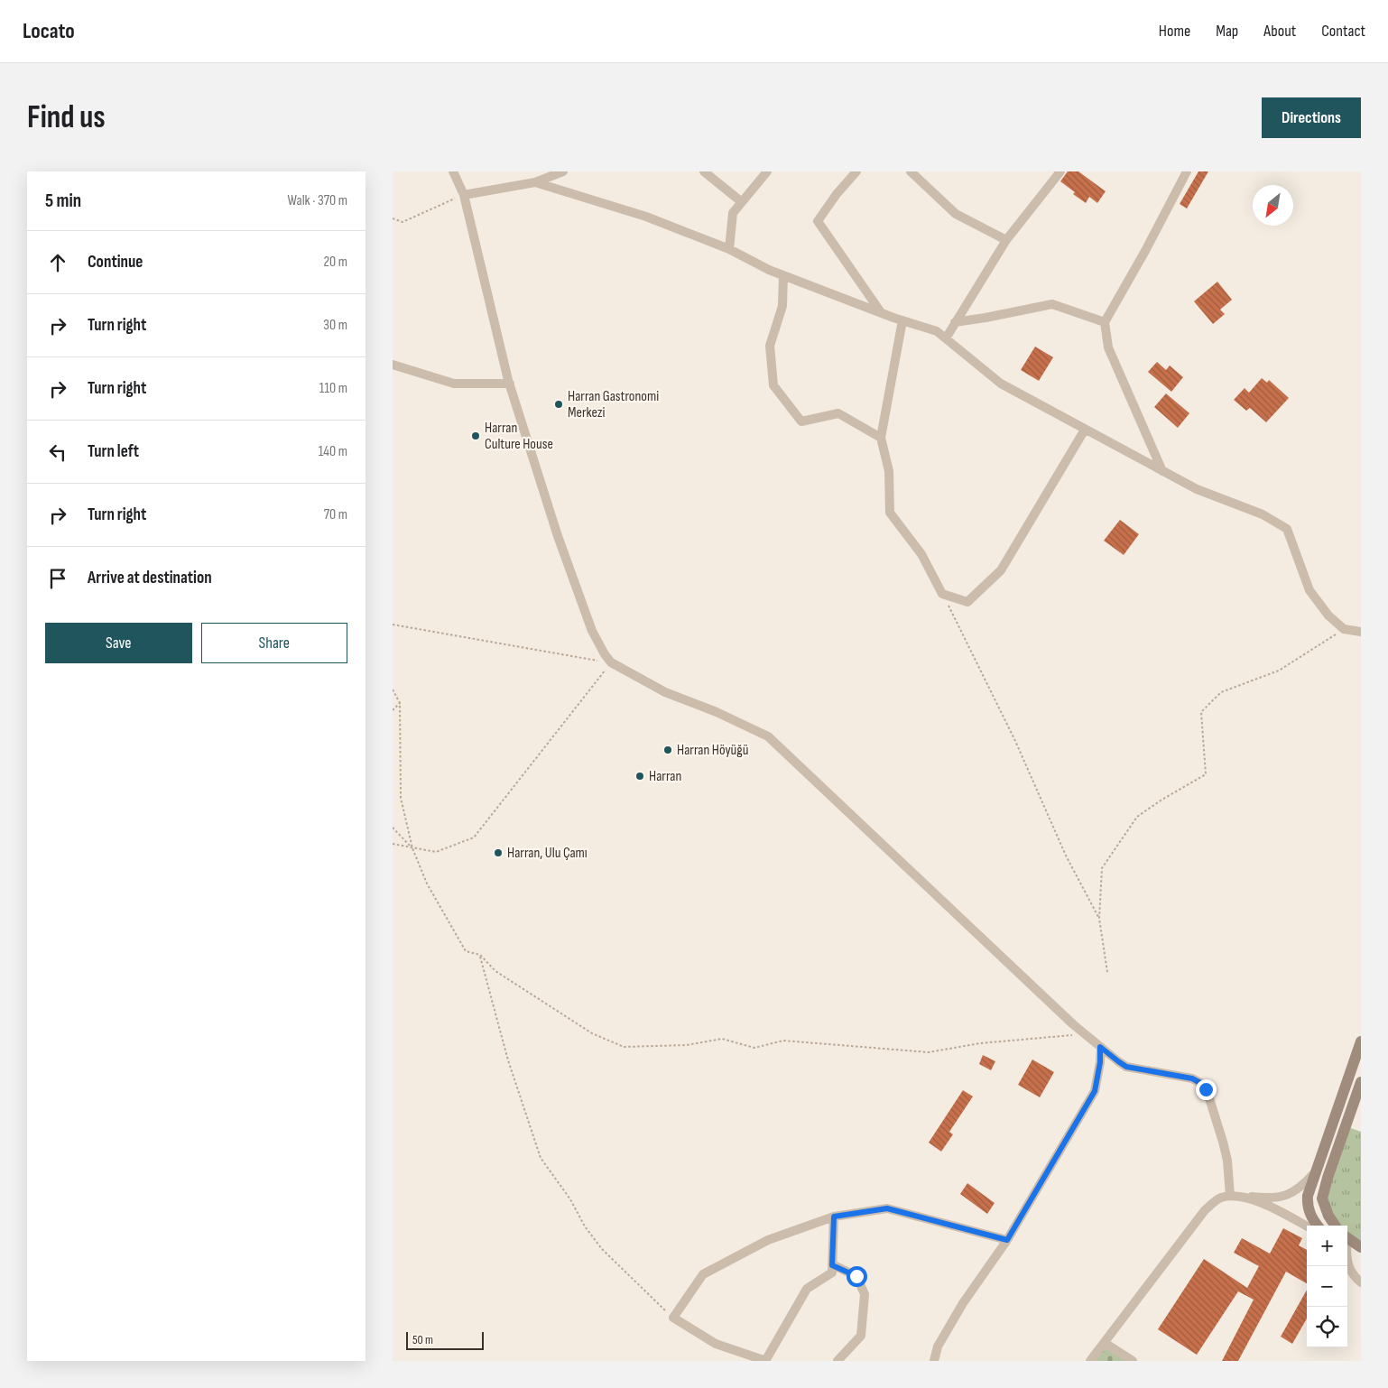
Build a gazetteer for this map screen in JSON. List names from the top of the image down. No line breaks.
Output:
{"places":["Harran Gastronomi Merkezi","Harran Culture House","Harran Höyüğü","Harran","Harran, Ulu Çamı"],"scale_bar":"50 m","north":"bottom left","page":{"header":"Locato","nav":["Home","Map","About","Contact"],"buttons":["Directions",["Save","Share"]],"title":"Find us","heading":["5 min","Walk · 370 m"],"list":[["Continue","20 m"],["Turn right","30 m"],["Turn right","110 m"],["Turn left","140 m"],["Turn right","70 m"],"Arrive at destination"],"map_buttons":["+","−"],"scale":"50 m"}}
